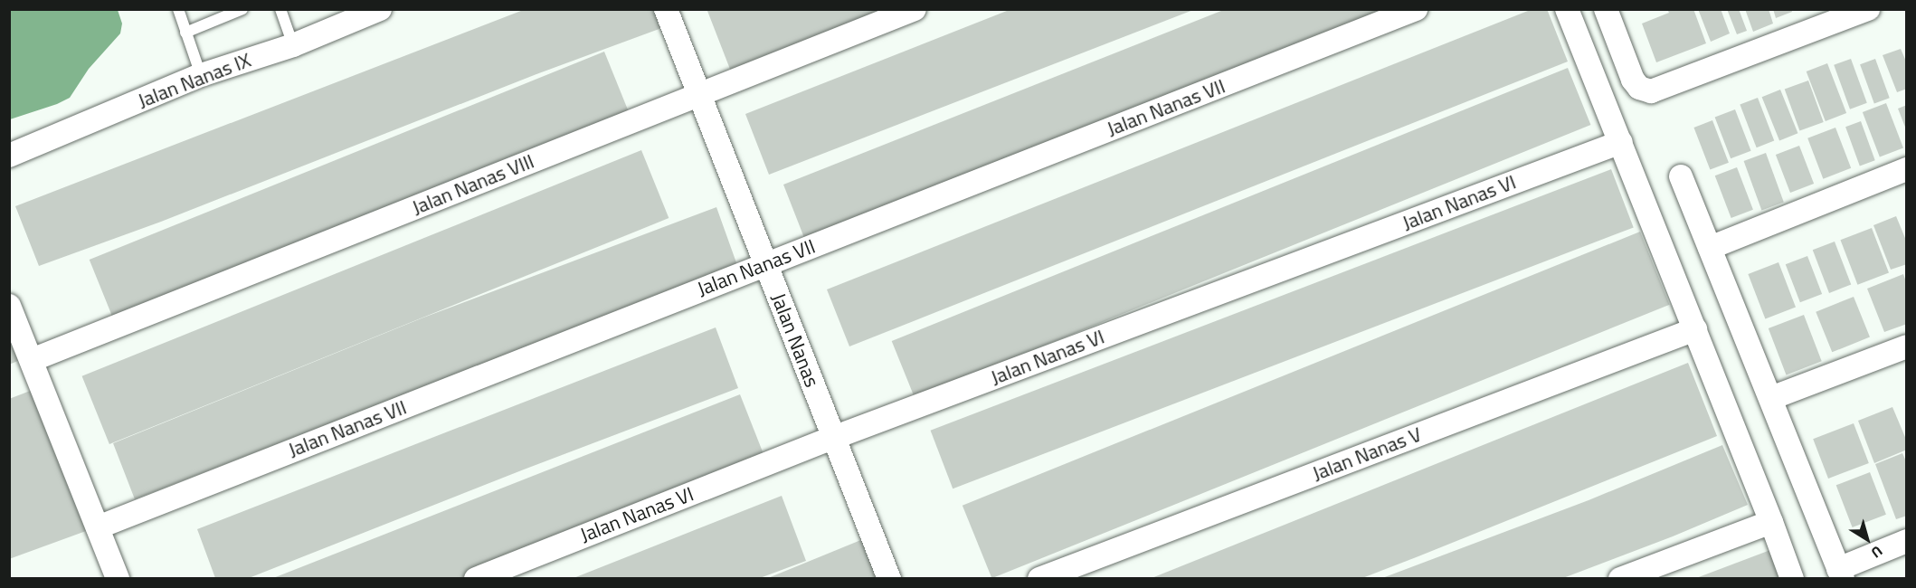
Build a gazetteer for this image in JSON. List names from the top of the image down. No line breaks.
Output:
{"streets":{"street":["Jalan Nanas IX","Jalan Nanas VII","Jalan Nanas VIII","Jalan Nanas VI","Jalan Nanas","Jalan Nanas V"]},"crossings":[["Jalan Nanas VII","Jalan Nanas"],["Jalan Nanas VIII","Jalan Nanas"],["Jalan Nanas VI","Jalan Nanas"]],"north":"bottom right"}
